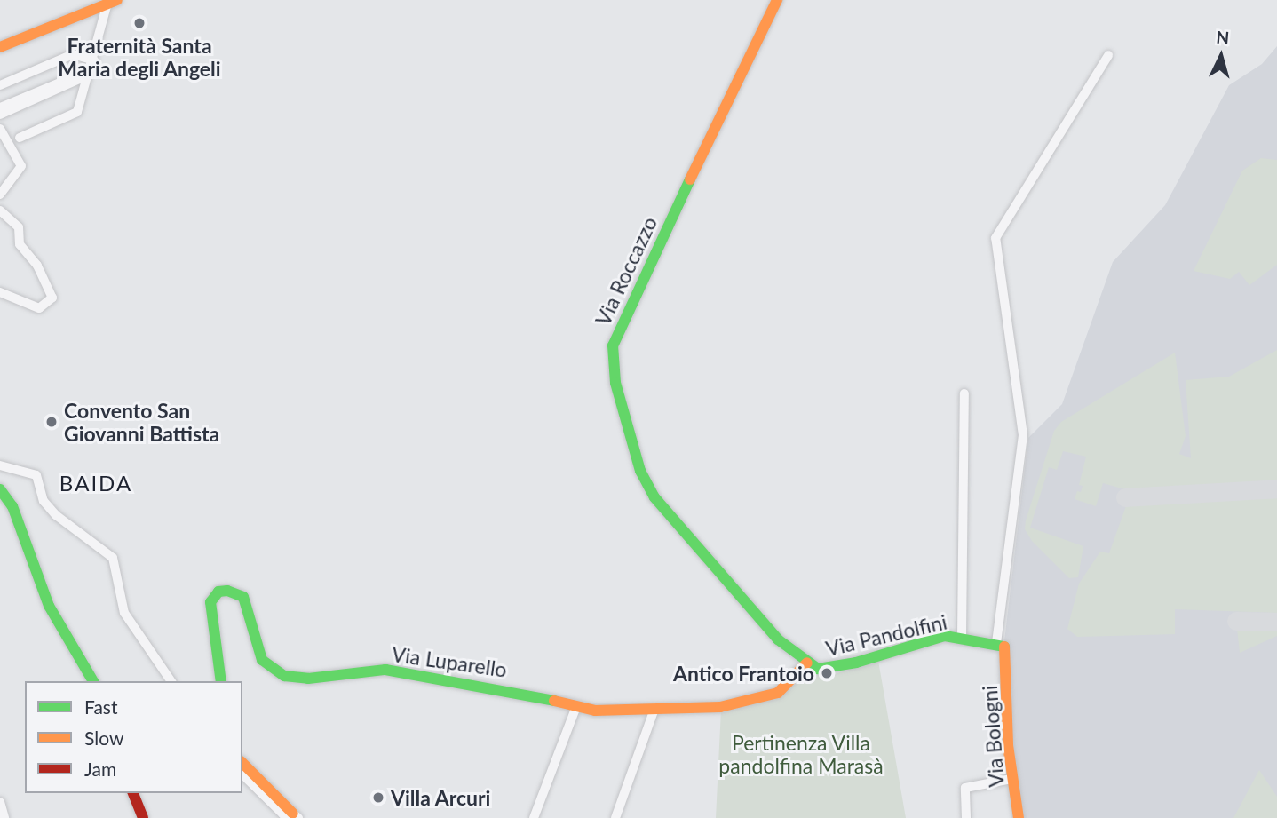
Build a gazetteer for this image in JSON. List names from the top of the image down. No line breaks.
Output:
{"streets":{"street":["Via Roccazzo","Via Pandolfini","Via Luparello","Via Bologni"]},"crossings":[["Via Roccazzo","Via Pandolfini"],["Via Roccazzo","Via Luparello"],["Via Pandolfini","Via Luparello"],["Via Pandolfini","Via Bologni"]],"districts":["BAIDA"],"parks":["Pertinenza Villa pandolfina Marasà"],"places":["Fraternità Santa Maria degli Angeli","Convento San Giovanni Battista","Antico Frantoio","Villa Arcuri"],"legend":["Fast","Slow","Jam"],"north":"top"}
